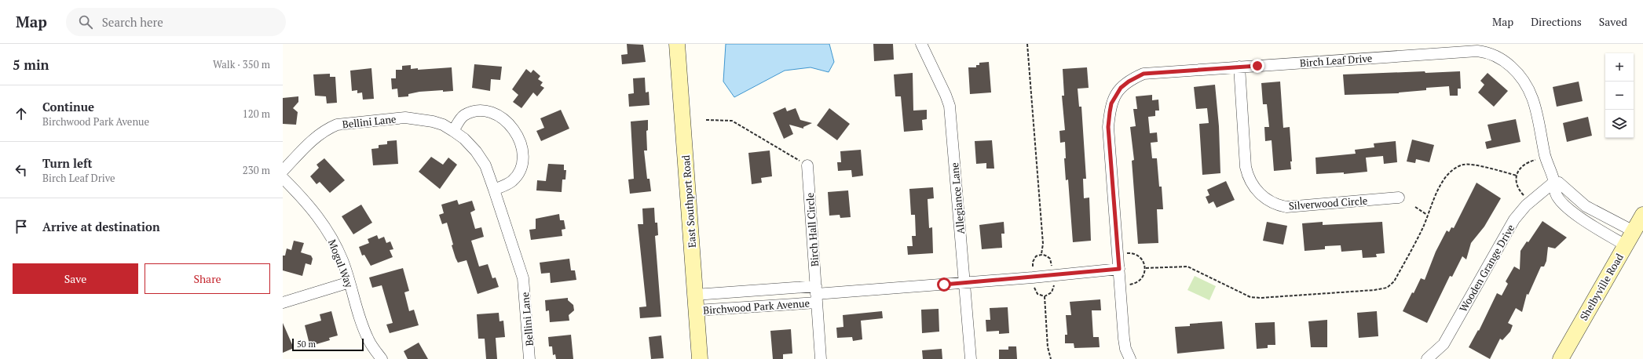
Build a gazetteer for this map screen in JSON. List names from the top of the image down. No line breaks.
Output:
{"streets":{"main road":["East Southport Road","Shelbyville Road"],"street":["Birch Leaf Drive","Bellini Lane","Allegiance Lane","Silverwood Circle","Birch Hall Circle","Mogul Way","Wooden Grange Drive","Birchwood Park Avenue"]},"crossings":[["Birch Leaf Drive","Silverwood Circle"],["Birch Leaf Drive","Wooden Grange Drive"],["Birch Leaf Drive","Shelbyville Road"],["Birch Leaf Drive","Birchwood Park Avenue"],["Allegiance Lane","Birchwood Park Avenue"],["East Southport Road","Birchwood Park Avenue"],["Birch Hall Circle","Birchwood Park Avenue"]],"scale_bar":"50 m","page":{"header":"Map","search":"Search here","nav":["Map","Directions","Saved"],"heading":["5 min","Walk · 350 m"],"map_buttons":["+","−"],"list":[["Continue","Birchwood Park Avenue","120 m"],["Turn left","Birch Leaf Drive","230 m"],"Arrive at destination"],"buttons":["Save","Share"],"scale":"50 m"}}
